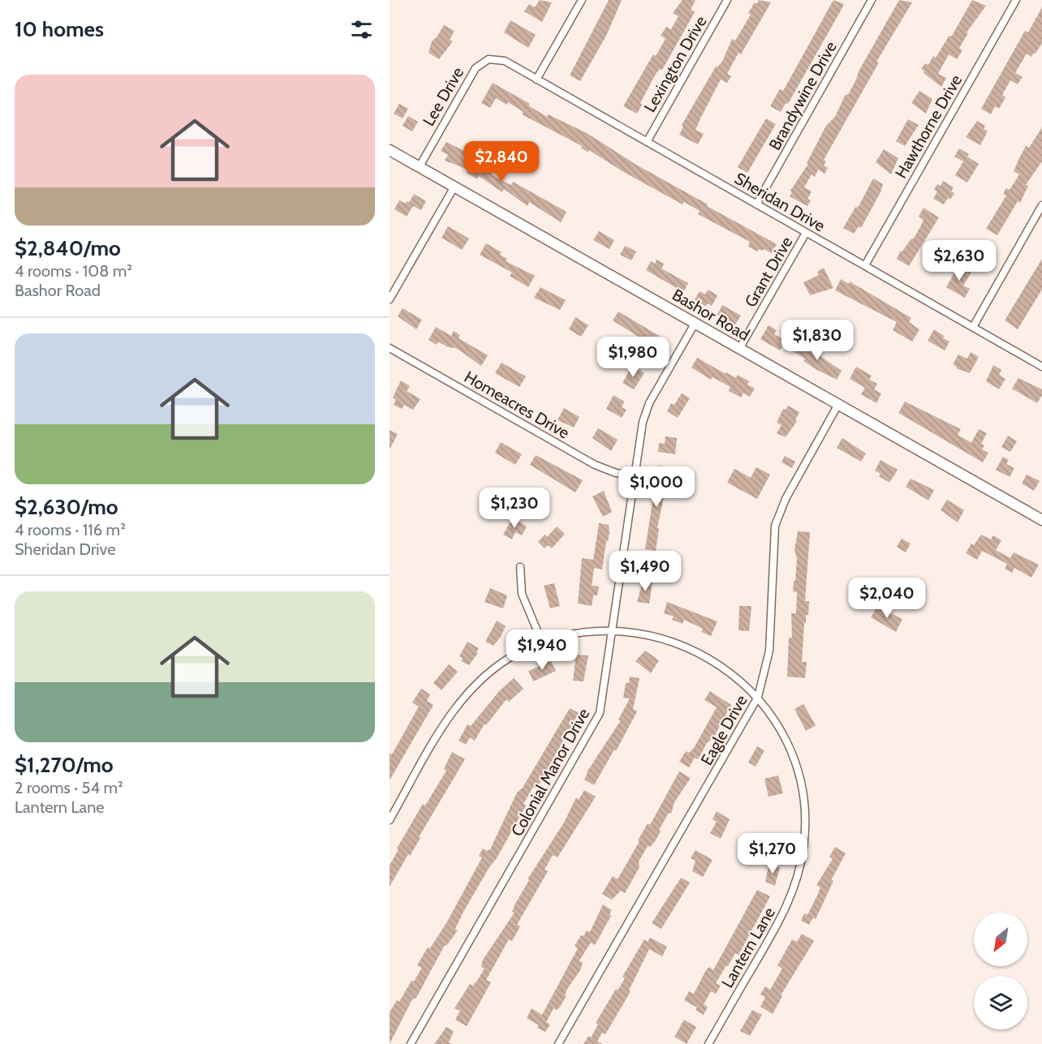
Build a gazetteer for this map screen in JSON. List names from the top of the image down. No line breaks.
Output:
{"streets":{"street":["Lexington Drive","Brandywine Drive","Lee Drive","Hawthorne Drive","Sheridan Drive","Grant Drive","Bashor Road","Homeacres Drive","Eagle Drive","Colonial Manor Drive","Lantern Lane"]},"crossings":[["Lexington Drive","Sheridan Drive"],["Brandywine Drive","Sheridan Drive"],["Lee Drive","Sheridan Drive"],["Lee Drive","Bashor Road"],["Hawthorne Drive","Sheridan Drive"],["Sheridan Drive","Grant Drive"],["Grant Drive","Bashor Road"],["Bashor Road","Eagle Drive"],["Bashor Road","Colonial Manor Drive"],["Homeacres Drive","Colonial Manor Drive"],["Eagle Drive","Lantern Lane"],["Colonial Manor Drive","Lantern Lane"]],"north":"bottom left","page":{"heading":"10 homes","list":[{"name":"$2,840/mo","note":"4 rooms · 108 m² · Bashor Road"},{"name":"$2,630/mo","note":"4 rooms · 116 m² · Sheridan Drive"},{"name":"$1,270/mo","note":"2 rooms · 54 m² · Lantern Lane"}],"price":["$2,840","$2,630","$1,830","$1,980","$1,000","$1,230","$1,490","$2,040","$1,940","$1,270"]}}
